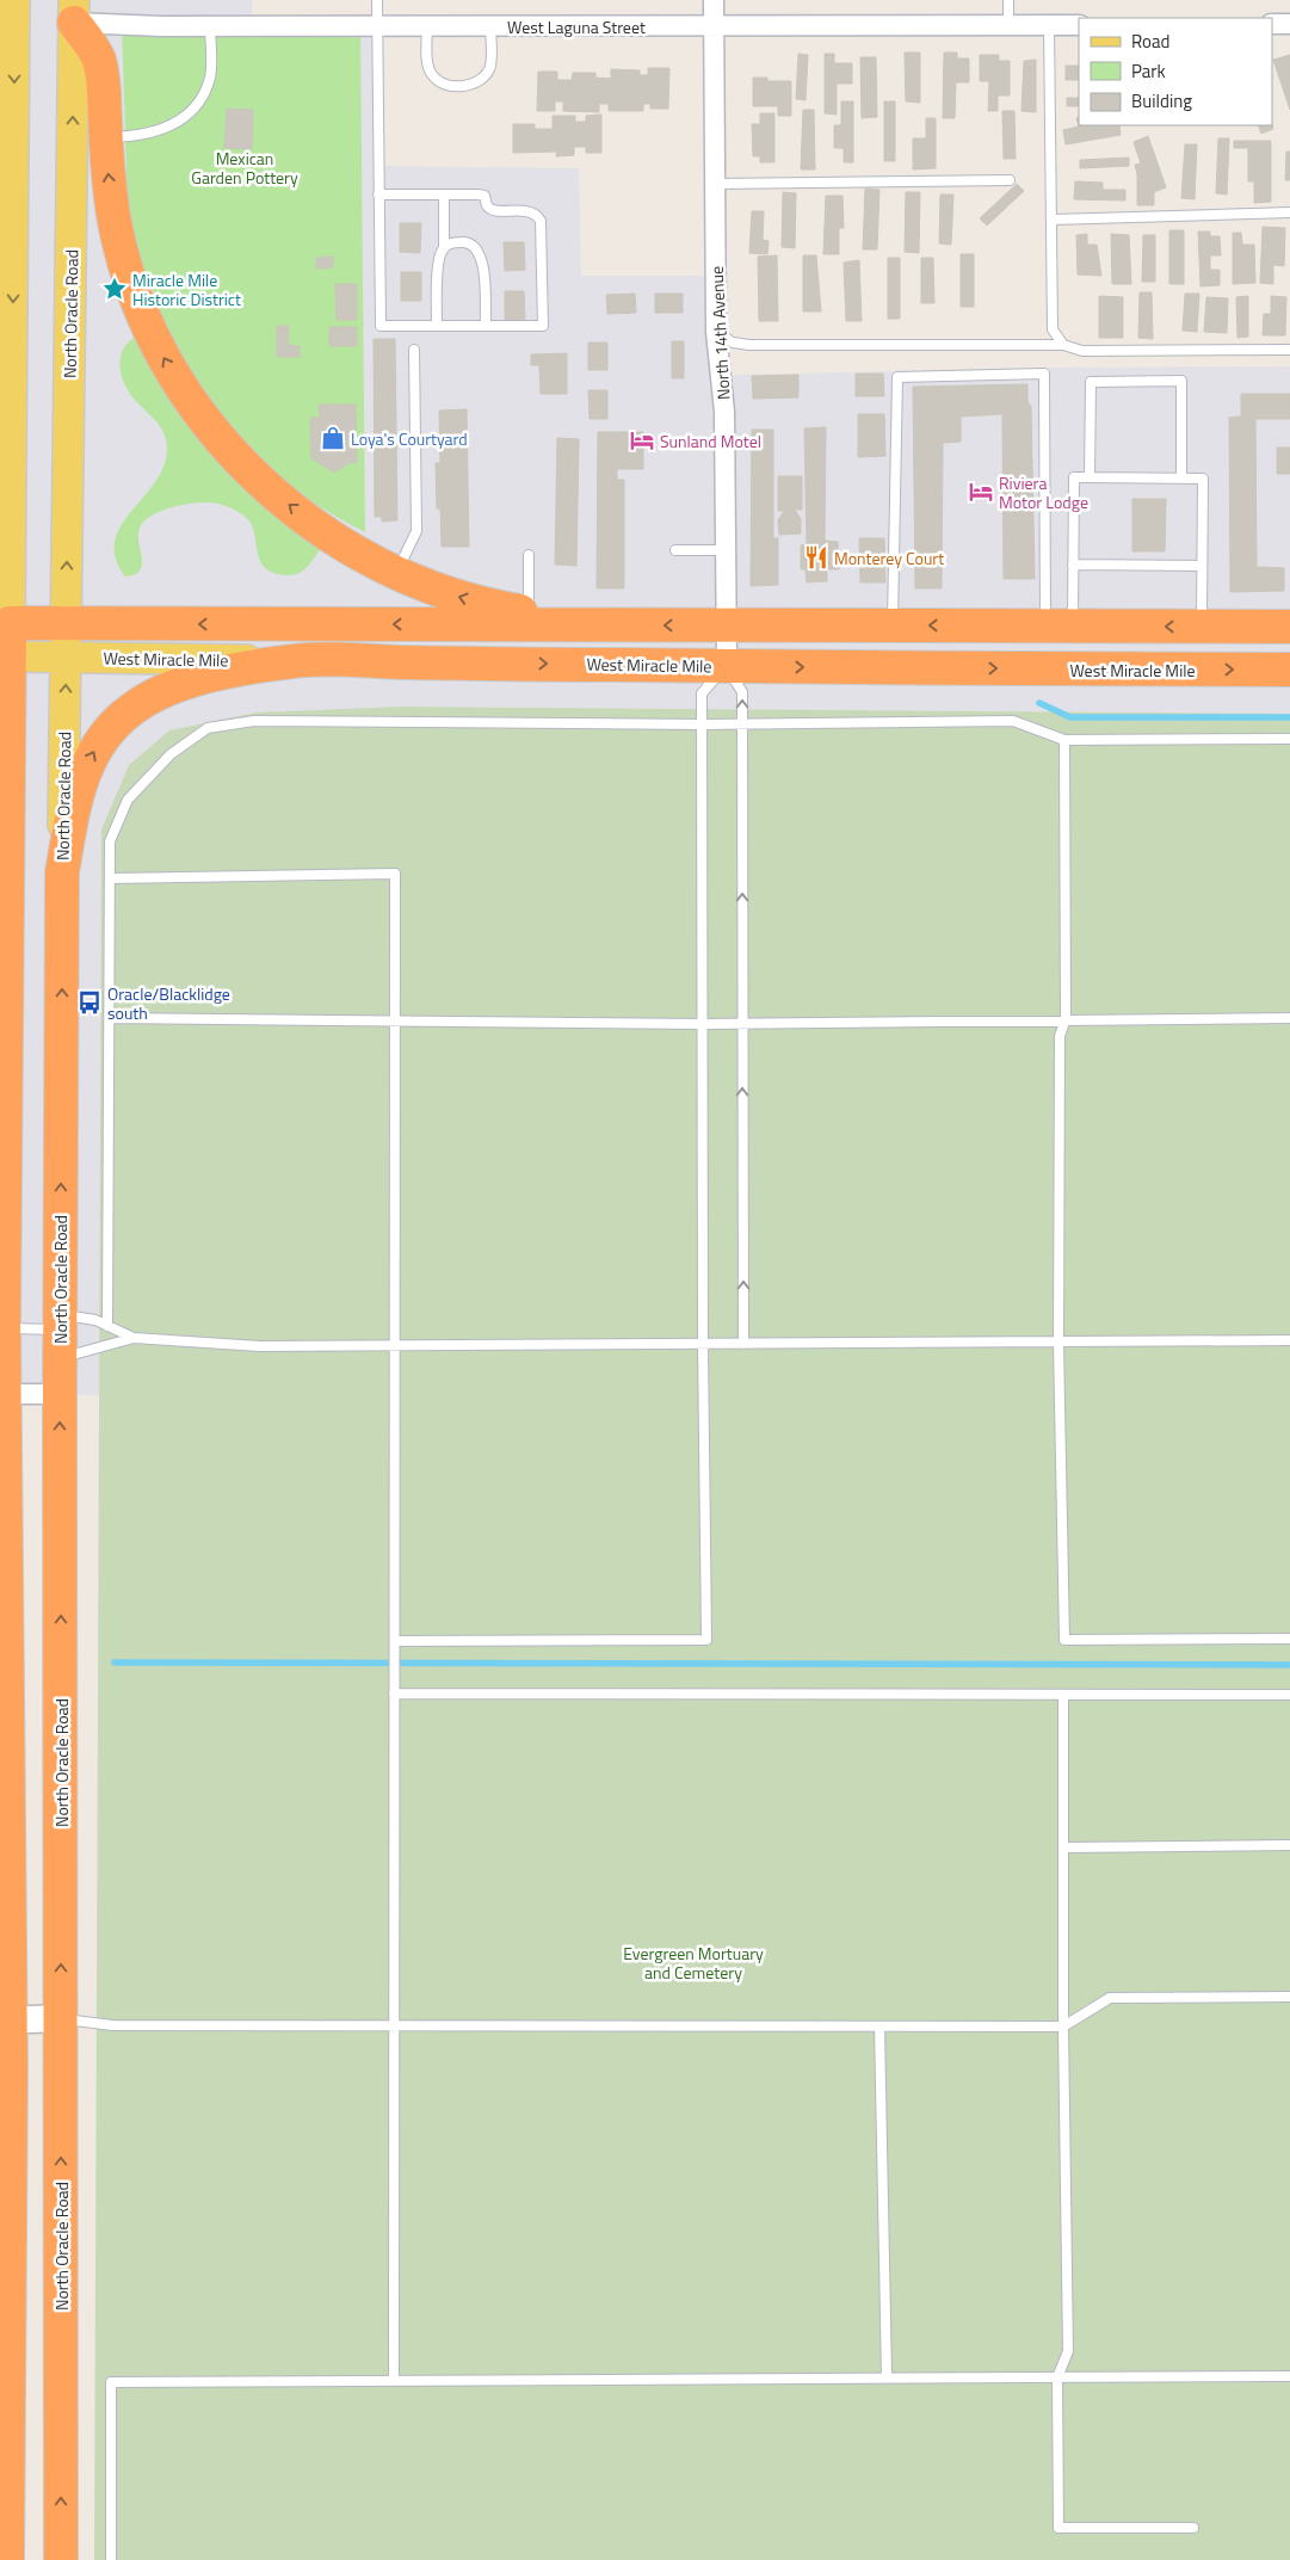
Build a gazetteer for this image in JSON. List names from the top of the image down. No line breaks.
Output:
{"streets":{"highway":["North Oracle Road","West Miracle Mile"],"street":["West Laguna Street","North 14th Avenue"]},"crossings":[["West Laguna Street","North Oracle Road"],["West Laguna Street","North 14th Avenue"],["North Oracle Road","West Miracle Mile"],["North 14th Avenue","West Miracle Mile"]],"one_way":["North Oracle Road"],"parks":["Mexican Garden Pottery","Evergreen Mortuary and Cemetery"],"places":{"place":["Miracle Mile Historic District"],"shop":["Loya's Courtyard"],"hotel":["Sunland Motel","Riviera Motor Lodge"],"restaurant":["Monterey Court"],"bus stop":["Oracle/Blacklidge south"]},"legend":["Road","Park","Building"]}
